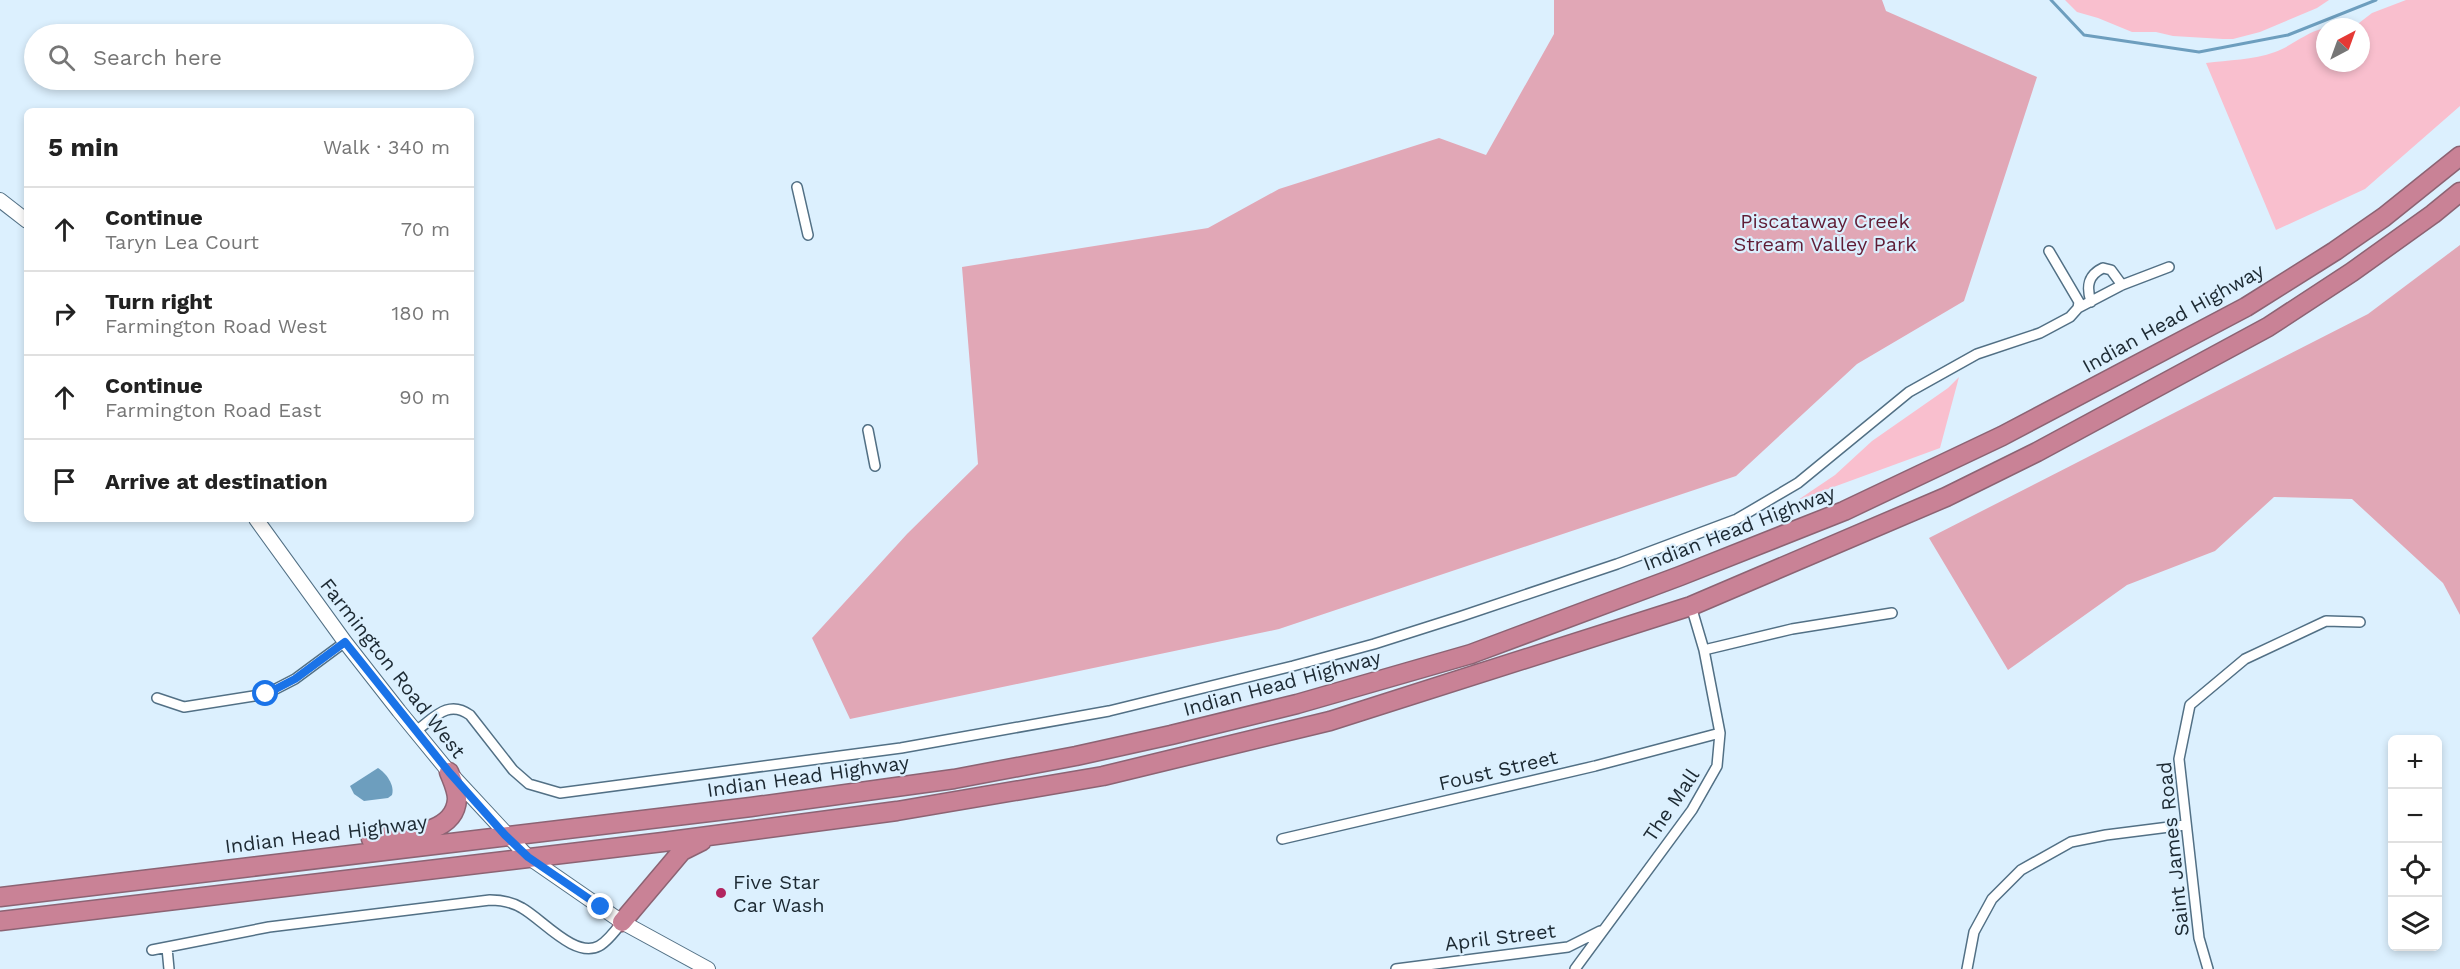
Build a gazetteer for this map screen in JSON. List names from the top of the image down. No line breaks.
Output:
{"streets":{"highway":["Indian Head Highway"],"street":["Farmington Road West","Foust Street","The Mall","Saint James Road","April Street"]},"crossings":[["Indian Head Highway","Farmington Road West"],["Foust Street","The Mall"],["The Mall","April Street"]],"parks":["Piscataway Creek Stream Valley Park"],"places":["Five Star Car Wash"],"north":"top right","page":{"search":"Search here","heading":["5 min","Walk · 340 m"],"list":[["Continue","Taryn Lea Court","70 m"],["Turn right","Farmington Road West","180 m"],["Continue","Farmington Road East","90 m"],"Arrive at destination"],"map_buttons":["+","−"]}}
